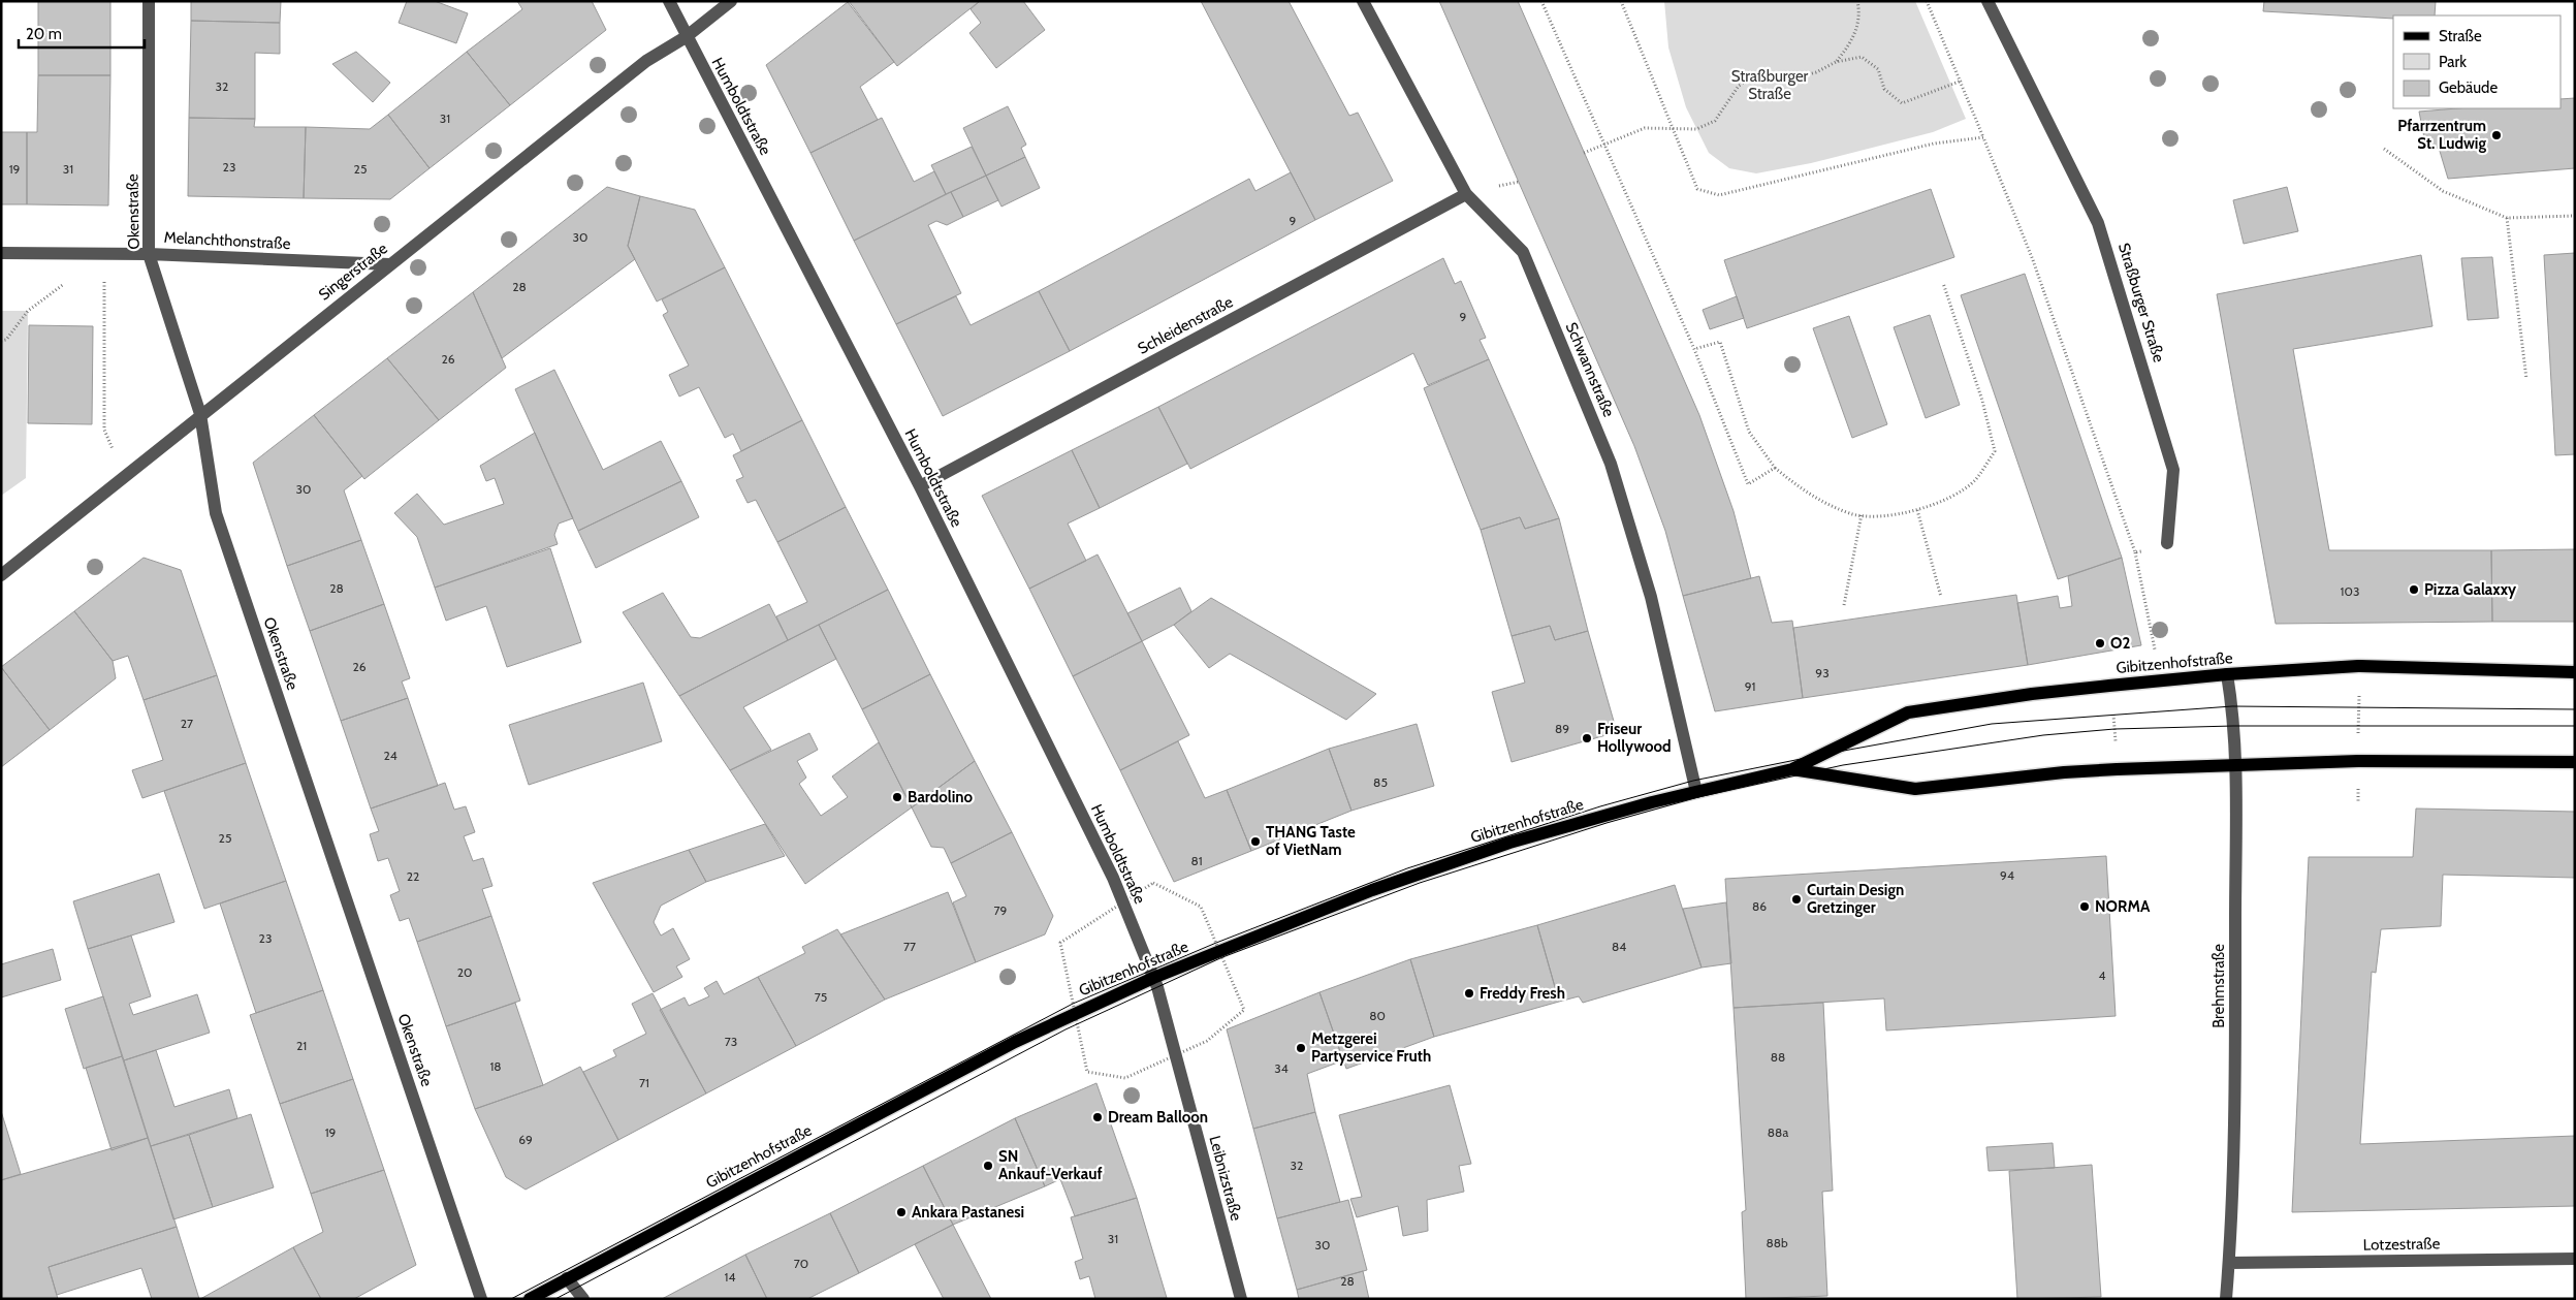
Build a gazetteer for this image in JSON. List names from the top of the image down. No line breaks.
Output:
{"streets":{"main road":["Gibitzenhofstraße"],"street":["Humboldtstraße","Okenstraße","Melanchthonstraße","Singerstraße","Straßburger Straße","Schleidenstraße","Schwannstraße","Brehmstraße","Leibnizstraße","Lotzestraße"]},"crossings":[["Humboldtstraße","Singerstraße"],["Humboldtstraße","Schleidenstraße"],["Humboldtstraße","Gibitzenhofstraße"],["Humboldtstraße","Leibnizstraße"],["Okenstraße","Melanchthonstraße"],["Okenstraße","Singerstraße"],["Melanchthonstraße","Singerstraße"],["Schleidenstraße","Schwannstraße"],["Schwannstraße","Gibitzenhofstraße"],["Gibitzenhofstraße","Brehmstraße"],["Gibitzenhofstraße","Leibnizstraße"],["Brehmstraße","Lotzestraße"]],"parks":["Straßburger Straße"],"places":["Pfarrzentrum St. Ludwig","Pizza Galaxxy","O2","Friseur Hollywood","Bardolino","THANG Taste of VietNam","Curtain Design Gretzinger","NORMA","Freddy Fresh","Metzgerei Partyservice Fruth","Dream Balloon","SN Ankauf-Verkauf","Ankara Pastanesi"],"house_numbers":["32","31","23","19","31","25","9","30","28","9","26","30","28","103","26","93","91","27","89","24","85","25","81","94","22","86","79","23","77","84","20","4","75","80","73","21","88","18","34","71","19","88a","69","32","31","88b","30","70","14","28"],"legend":["Straße","Park","Gebäude"],"scale_bar":"20 m"}
